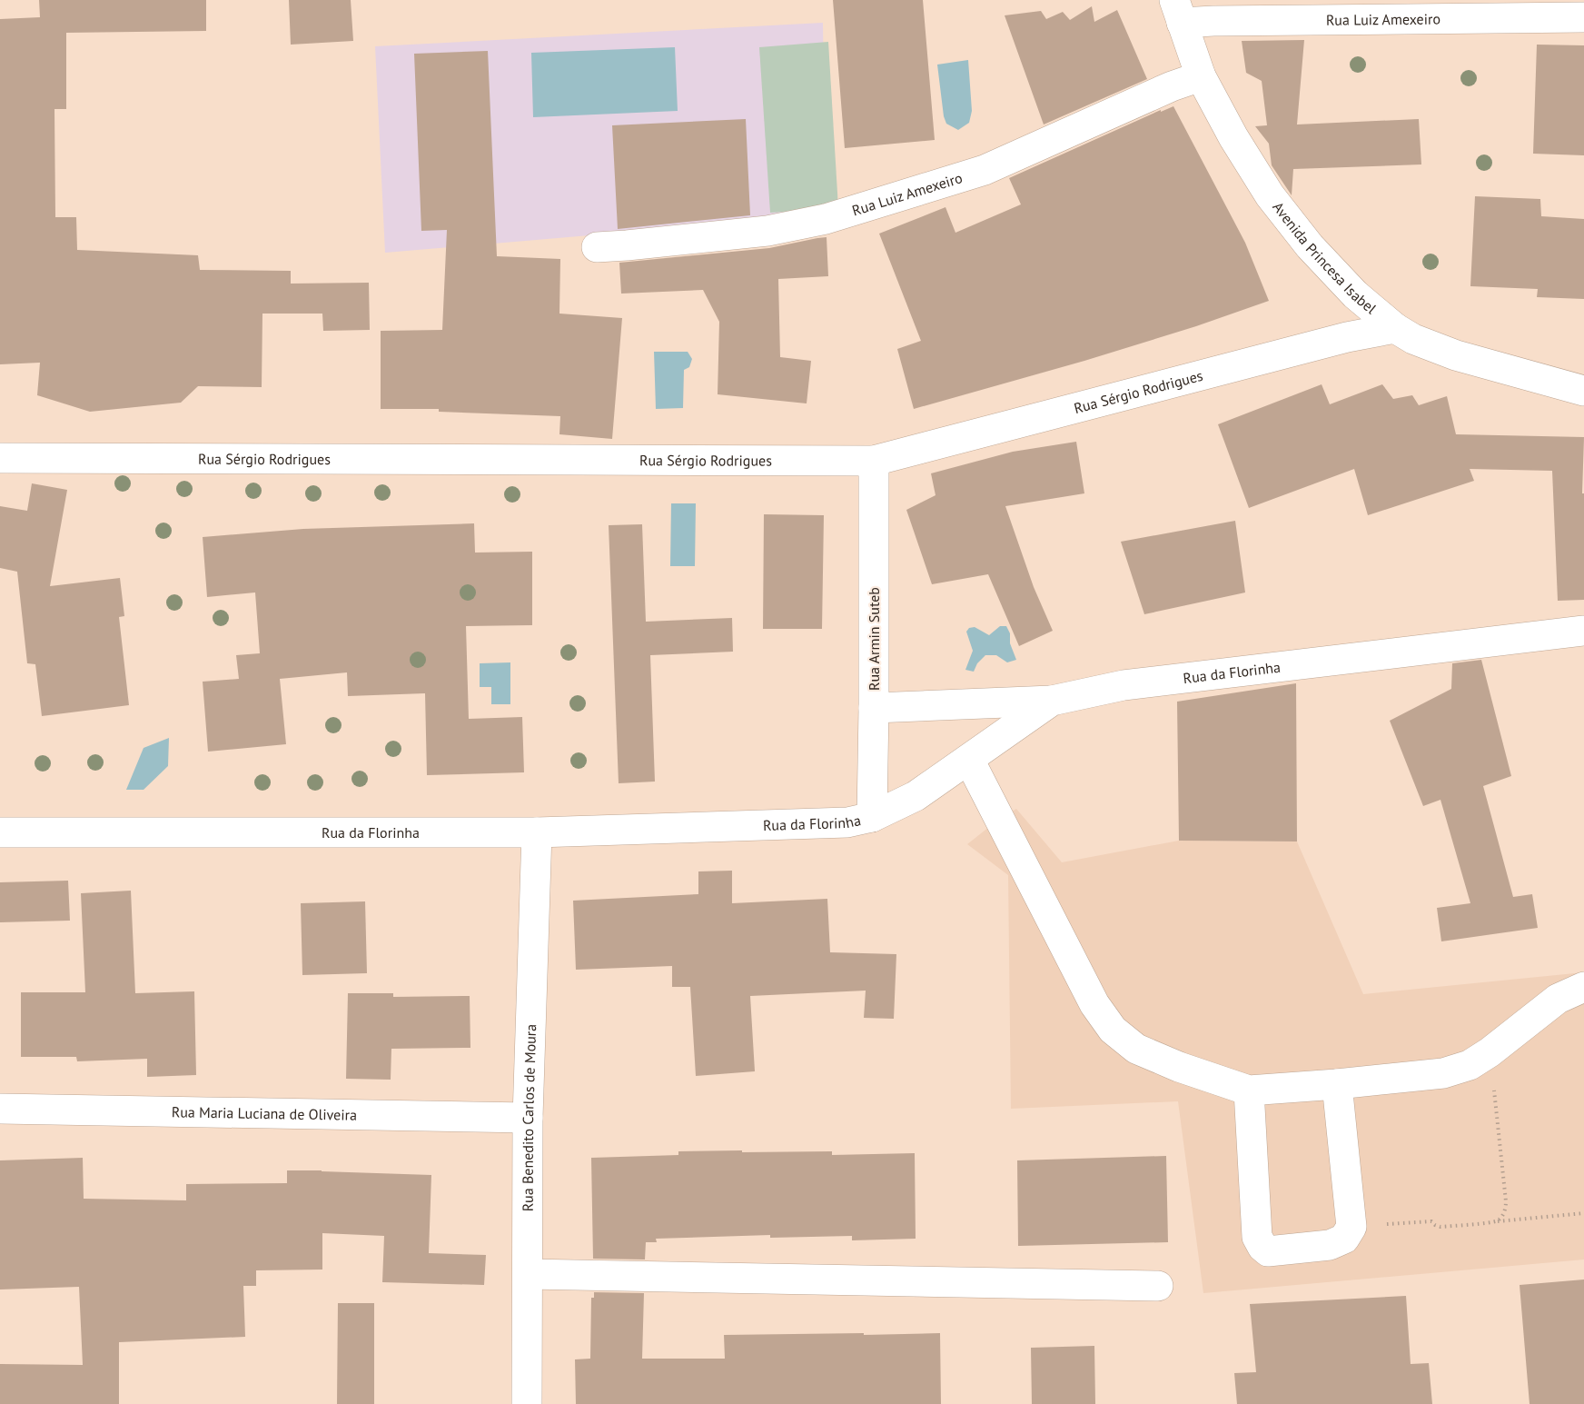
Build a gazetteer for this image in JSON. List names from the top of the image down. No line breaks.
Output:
{"streets":{"street":["Rua Luiz Amexeiro","Avenida Princesa Isabel","Rua Sérgio Rodrigues","Rua Armin Suteb","Rua da Florinha","Rua Maria Luciana de Oliveira","Rua Benedito Carlos de Moura"]},"crossings":[["Rua Luiz Amexeiro","Avenida Princesa Isabel"],["Avenida Princesa Isabel","Rua Sérgio Rodrigues"],["Rua Sérgio Rodrigues","Rua Armin Suteb"],["Rua Armin Suteb","Rua da Florinha"],["Rua da Florinha","Rua Benedito Carlos de Moura"],["Rua Maria Luciana de Oliveira","Rua Benedito Carlos de Moura"]]}
